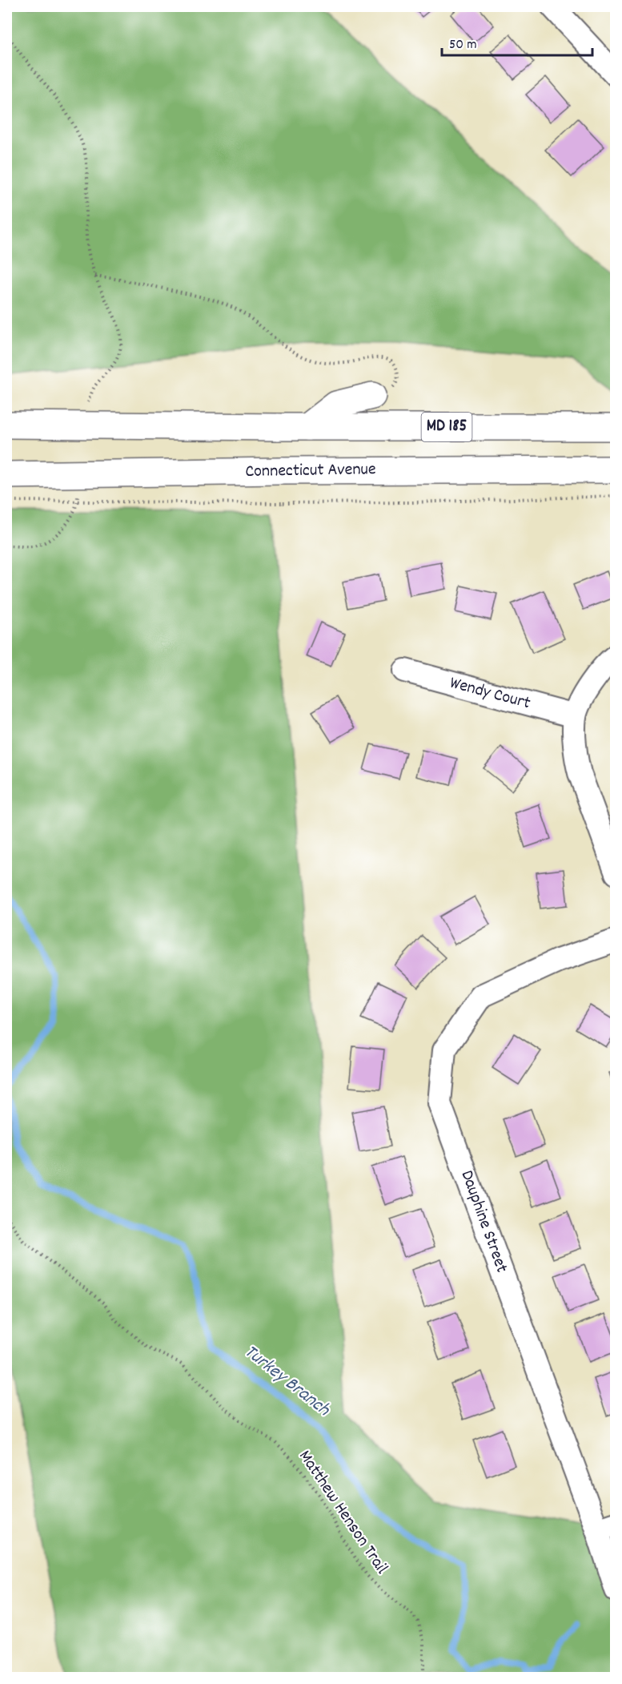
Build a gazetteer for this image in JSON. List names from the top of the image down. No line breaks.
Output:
{"streets":{"main road":["MD 185","Connecticut Avenue"],"street":["Wendy Court","Dauphine Street"],"path":["Matthew Henson Trail"]},"water":["Turkey Branch"],"scale_bar":"50 m"}
